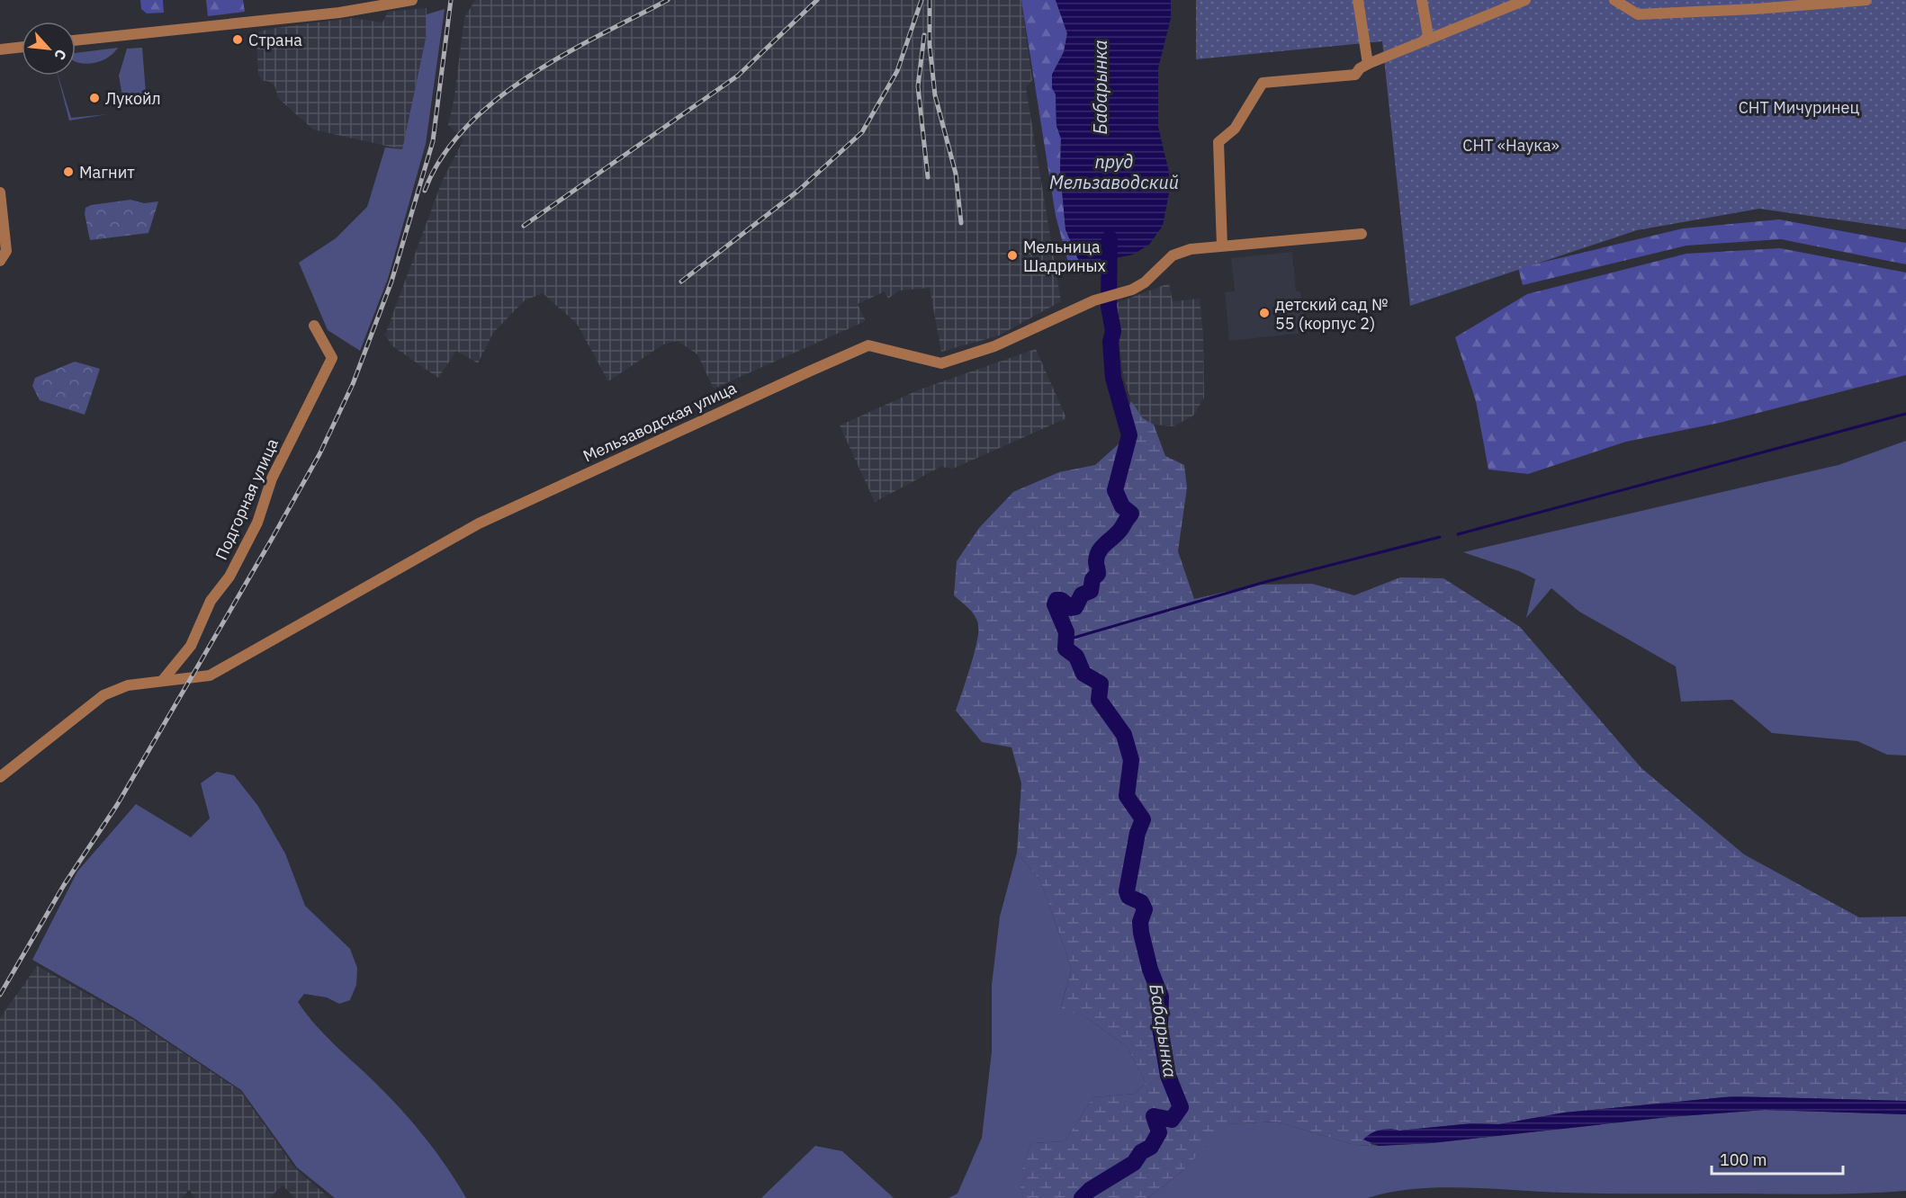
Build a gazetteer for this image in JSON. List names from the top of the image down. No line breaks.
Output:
{"streets":{"street":["Мельзаводская улица","Подгорная улица"]},"crossings":[["Мельзаводская улица","Подгорная улица"]],"water":["Бабарынка","пруд Мельзаводский"],"parks":["СНТ Мичуринец","СНТ «Наука»"],"places":["Страна","Лукойл","Магнит","Мельница Шадриных","детский сад № 55 (корпус 2)"],"scale_bar":"100 m","north":"bottom right"}
